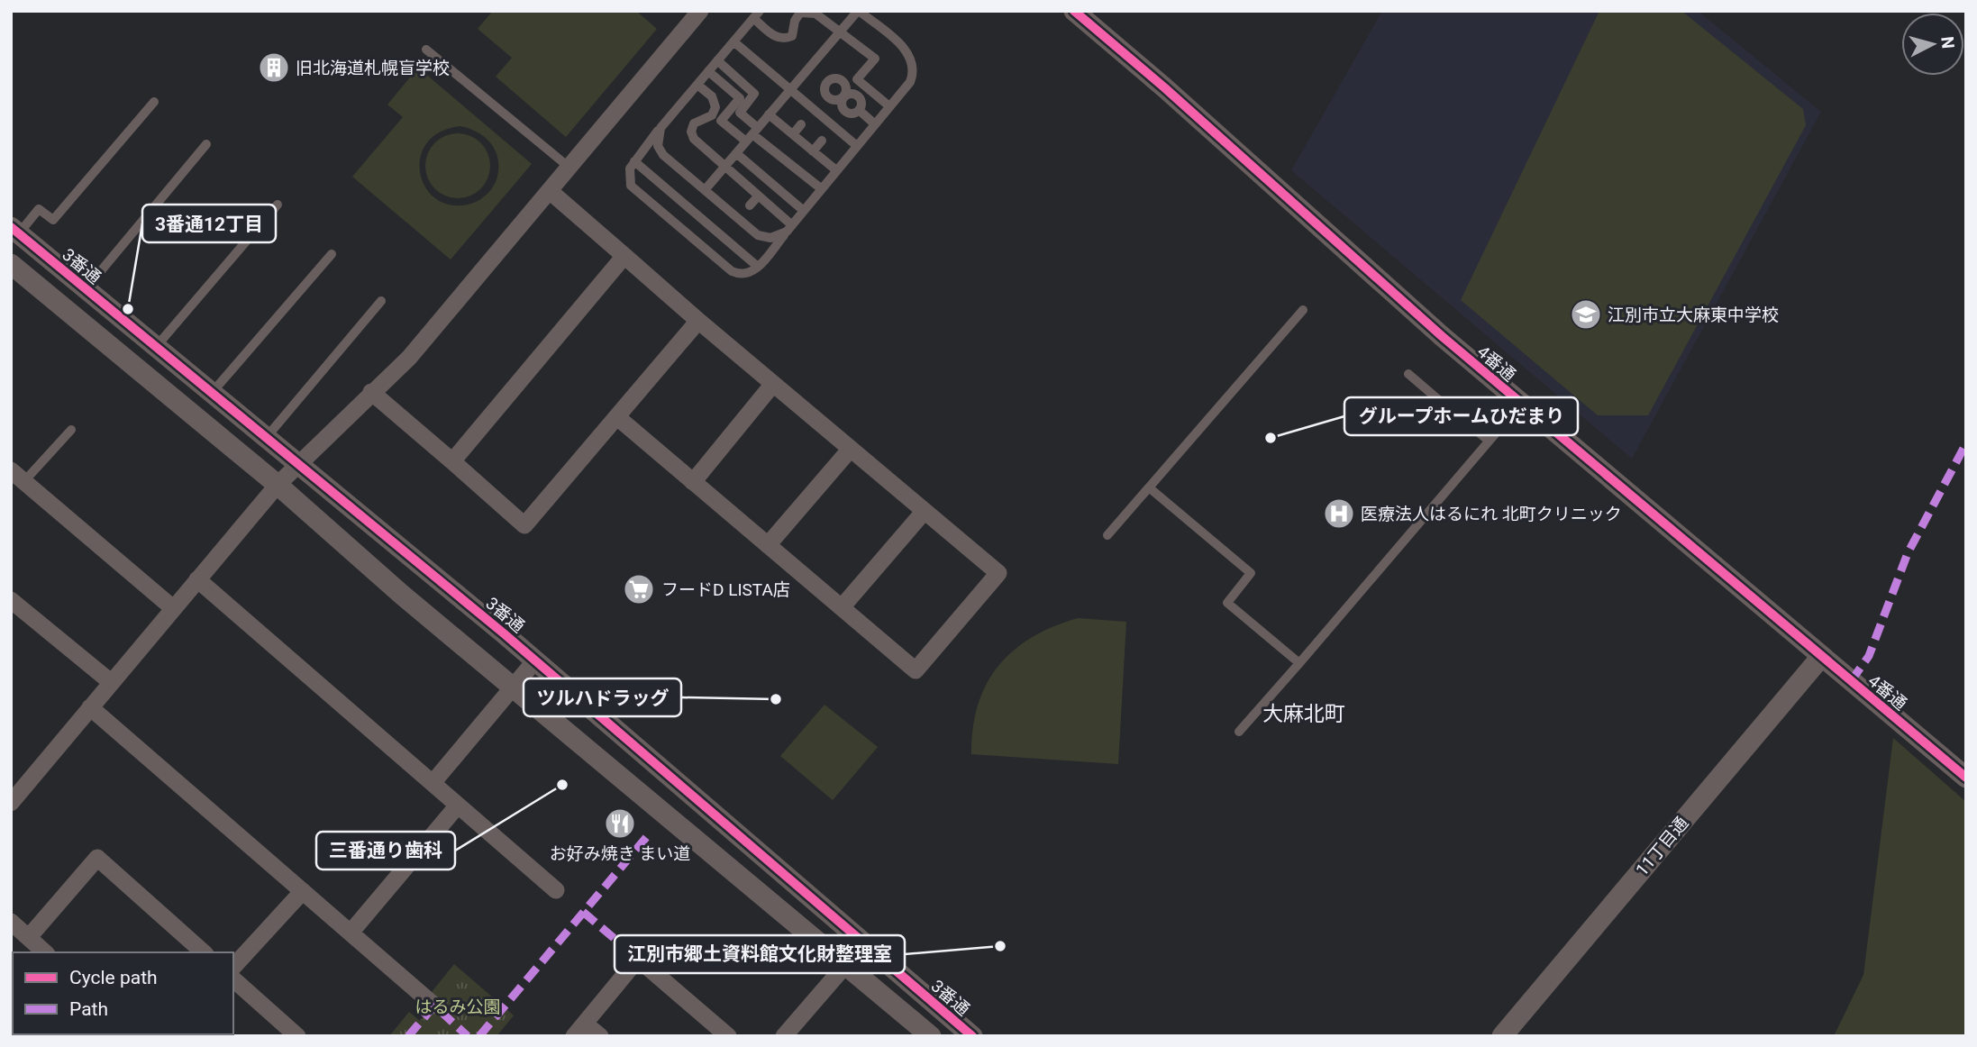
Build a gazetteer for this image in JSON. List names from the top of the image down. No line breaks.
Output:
{"streets":{"street":["3番通","4番通","11丁目通"]},"crossings":[["4番通","11丁目通"]],"districts":["大麻北町"],"parks":["はるみ公園"],"places":{"building":["旧北海道札幌盲学校"],"other":["3番通12丁目","グループホームひだまり","ツルハドラッグ","三番通り歯科","江別市郷土資料館文化財整理室"],"school or university":["江別市立大麻東中学校"],"hospital":["医療法人はるにれ 北町クリニック"],"supermarket":["フードD LISTA店"],"restaurant":["お好み焼き まい道"]},"legend":["Cycle path","Path"],"north":"right"}
